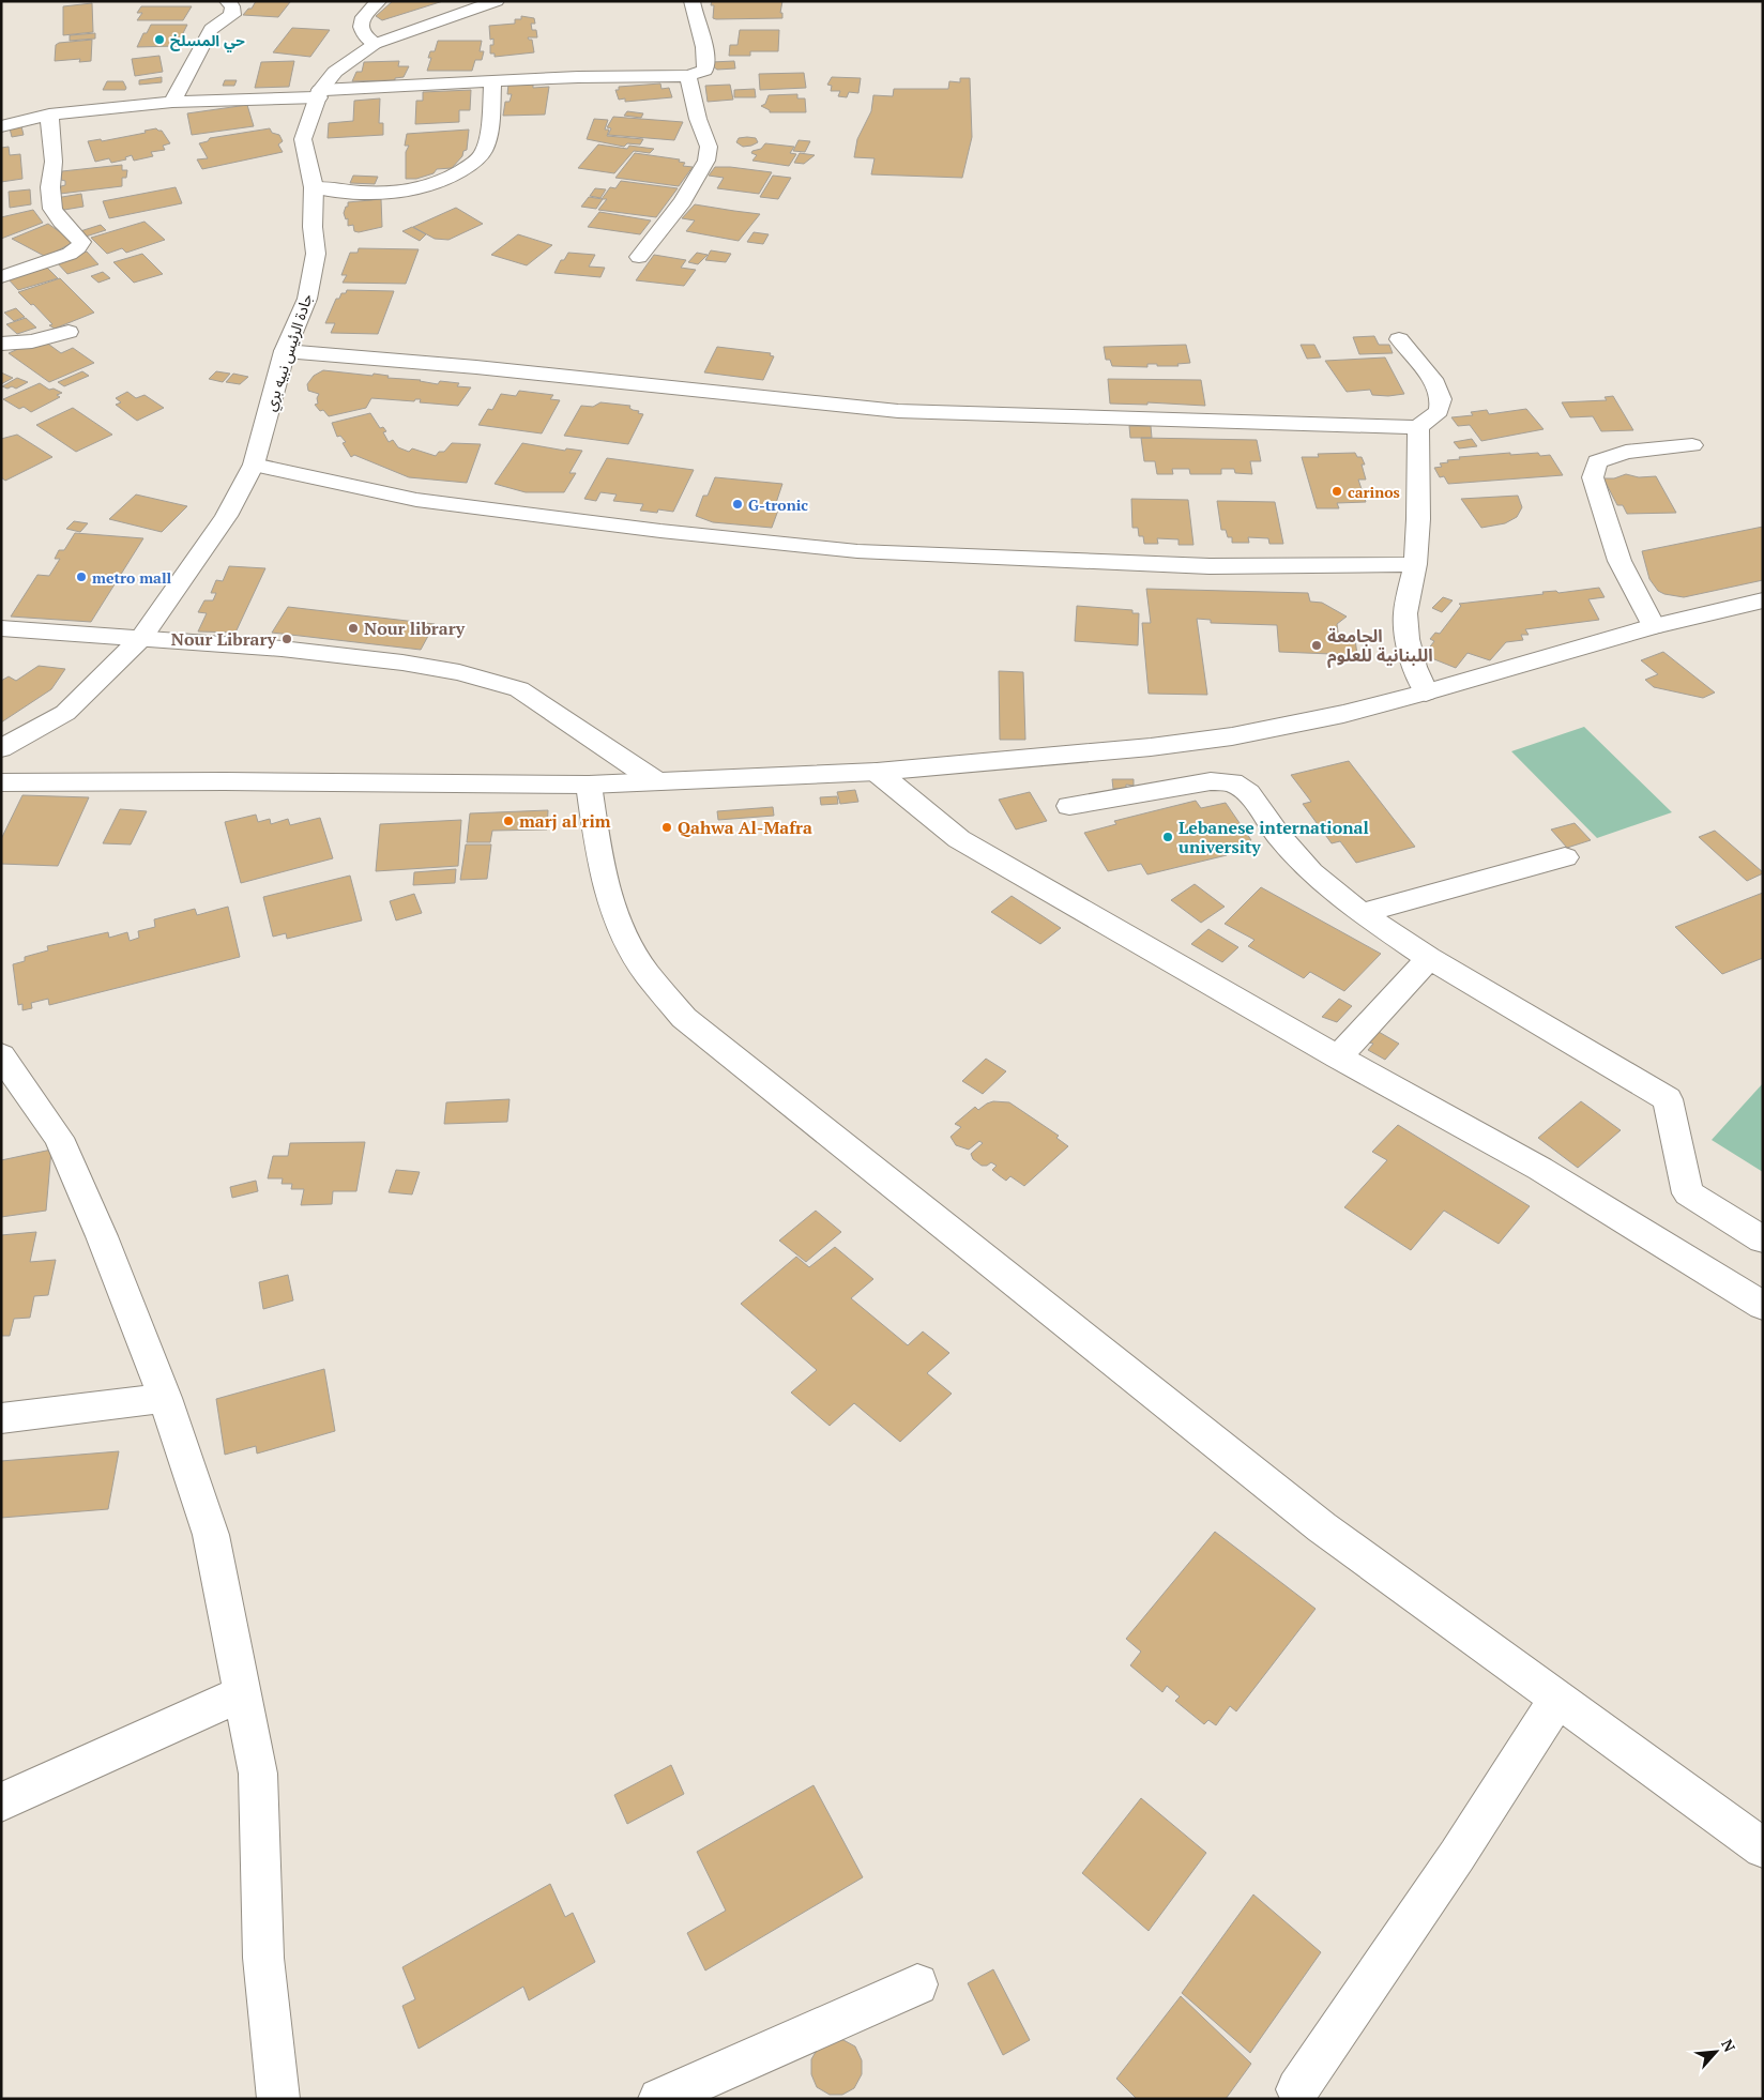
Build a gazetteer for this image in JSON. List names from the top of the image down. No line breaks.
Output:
{"streets":{"street":["جادة الرئيس نبيه بري"]},"places":["حي المسلخ","carinos","G-tronic","metro mall","Nour library","Nour Library","الجامعة اللبنانية للعلوم","marj al rim","Qahwa Al-Mafra","Lebanese international university"],"north":"top right"}
